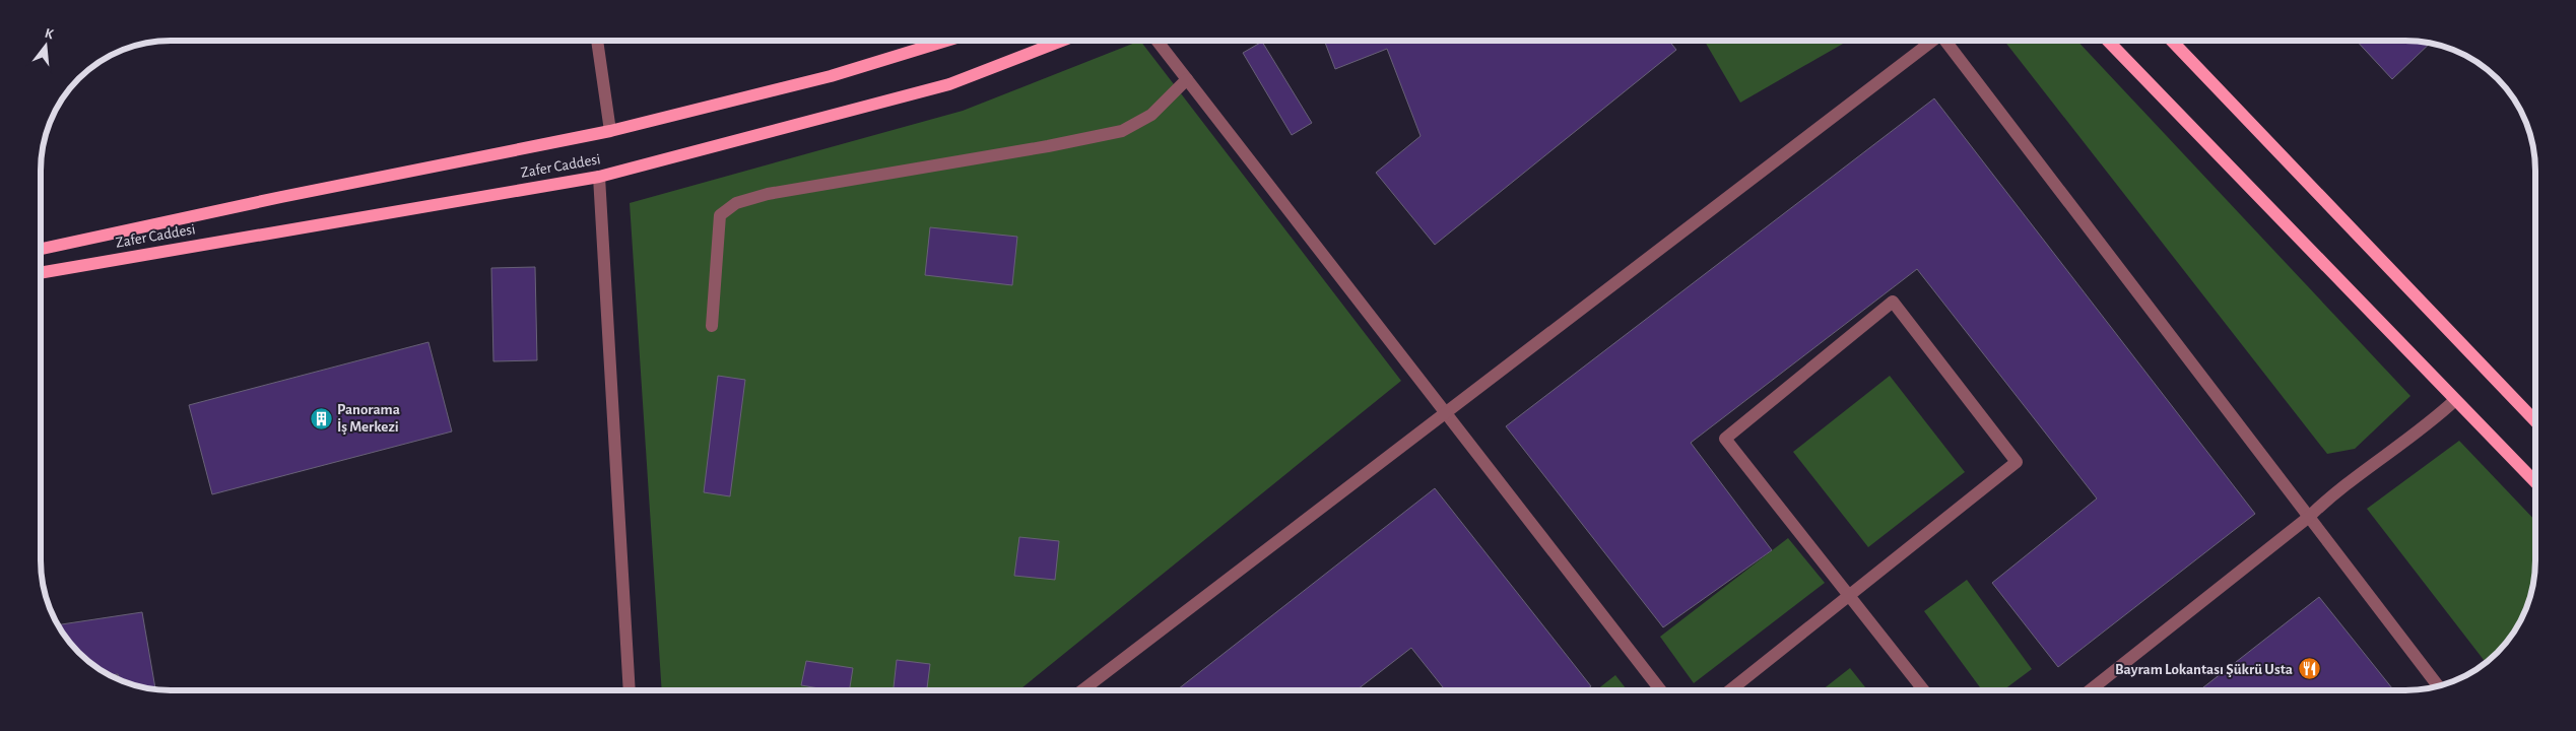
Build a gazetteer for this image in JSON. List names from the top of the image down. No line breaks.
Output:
{"streets":{"main road":["Zafer Caddesi"]},"places":{"building":["Panorama İş Merkezi"],"restaurant":["Bayram Lokantası Şükrü Usta"]},"north":"top"}
